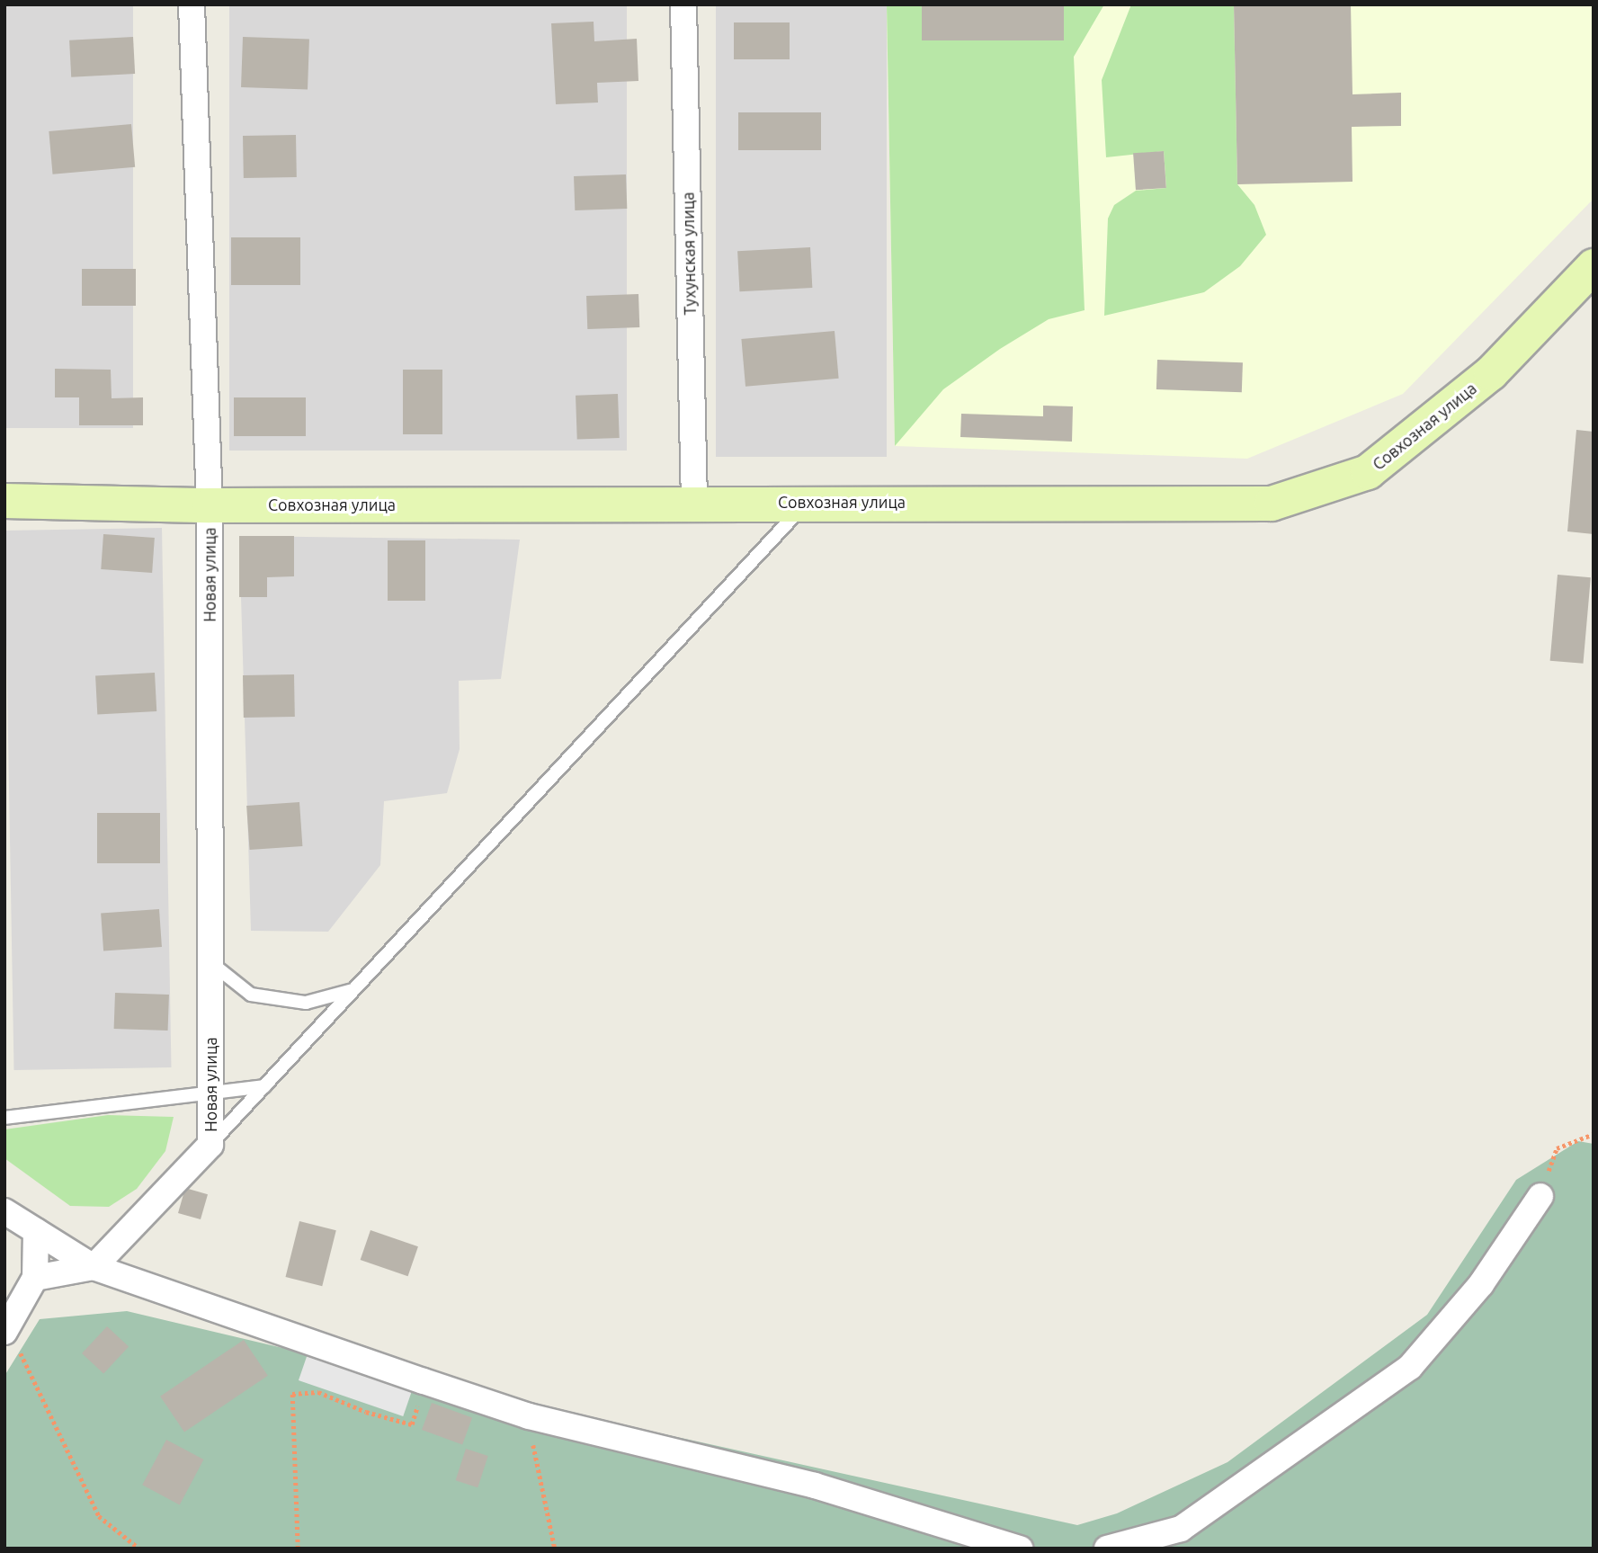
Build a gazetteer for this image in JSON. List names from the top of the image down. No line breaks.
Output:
{"streets":{"main road":["Совхозная улица"],"street":["Тухунская улица","Новая улица"]},"crossings":[["Тухунская улица","Совхозная улица"],["Совхозная улица","Новая улица"]]}
